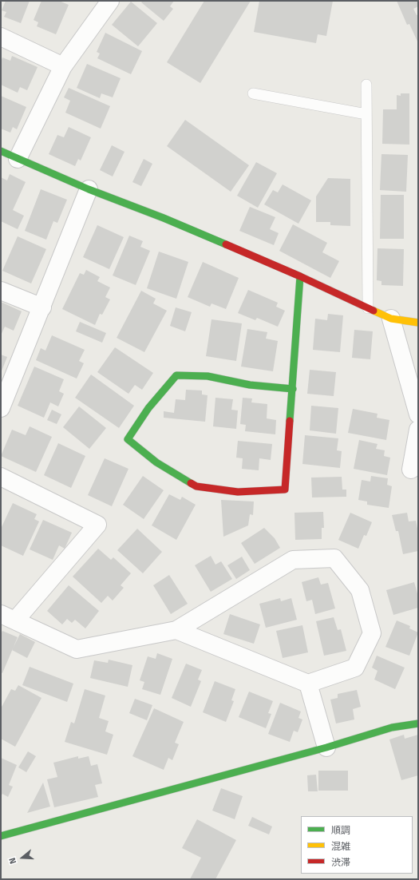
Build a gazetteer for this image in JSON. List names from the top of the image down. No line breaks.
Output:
{"legend":["順調","混雑","渋滞"],"north":"left"}
